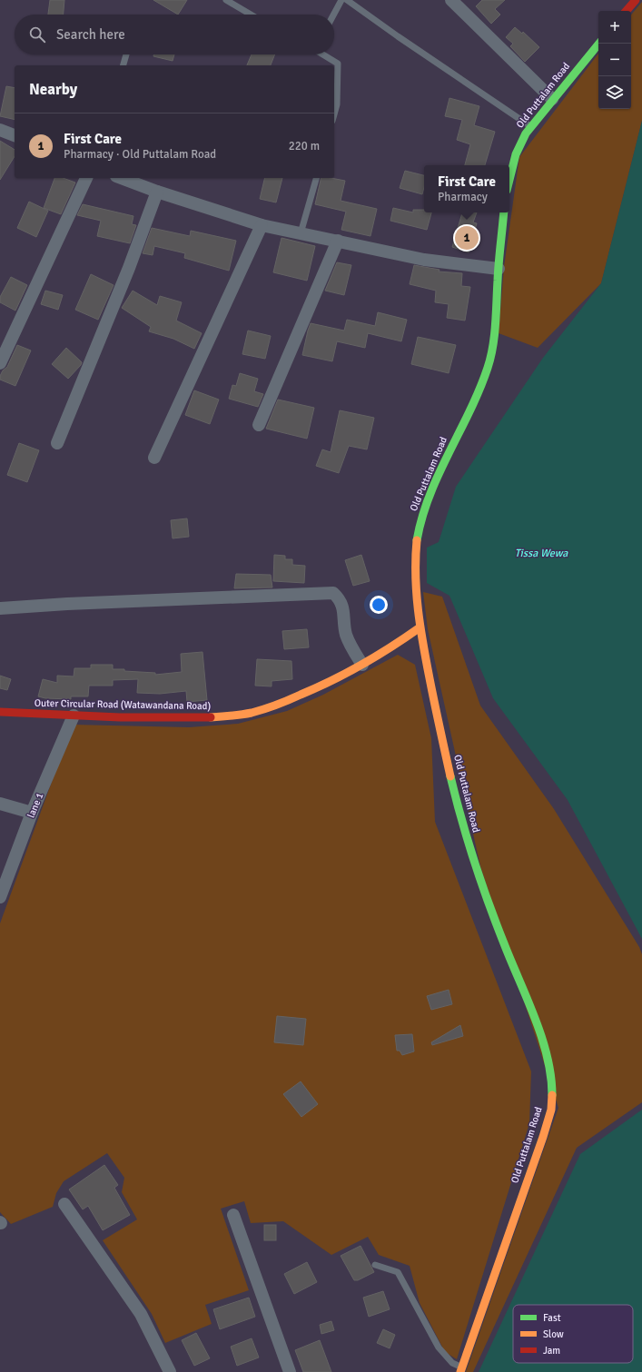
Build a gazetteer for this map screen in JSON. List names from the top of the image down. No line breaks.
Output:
{"streets":{"main road":["Old Puttalam Road","Outer Circular Road (Watawandana Road)"],"street":["lane 1"]},"crossings":[["Old Puttalam Road","Outer Circular Road (Watawandana Road)"],["Outer Circular Road (Watawandana Road)","lane 1"]],"water":["Tissa Wewa"],"legend":["Fast","Slow","Jam"],"page":{"map_buttons":["+","−"],"search":"Search here","heading":"Nearby","list":[{"mark":"1","name":"First Care","note":"Pharmacy · Old Puttalam Road","value":"220 m"}],"popup":["First Care","Pharmacy"],"pins":"1"}}
